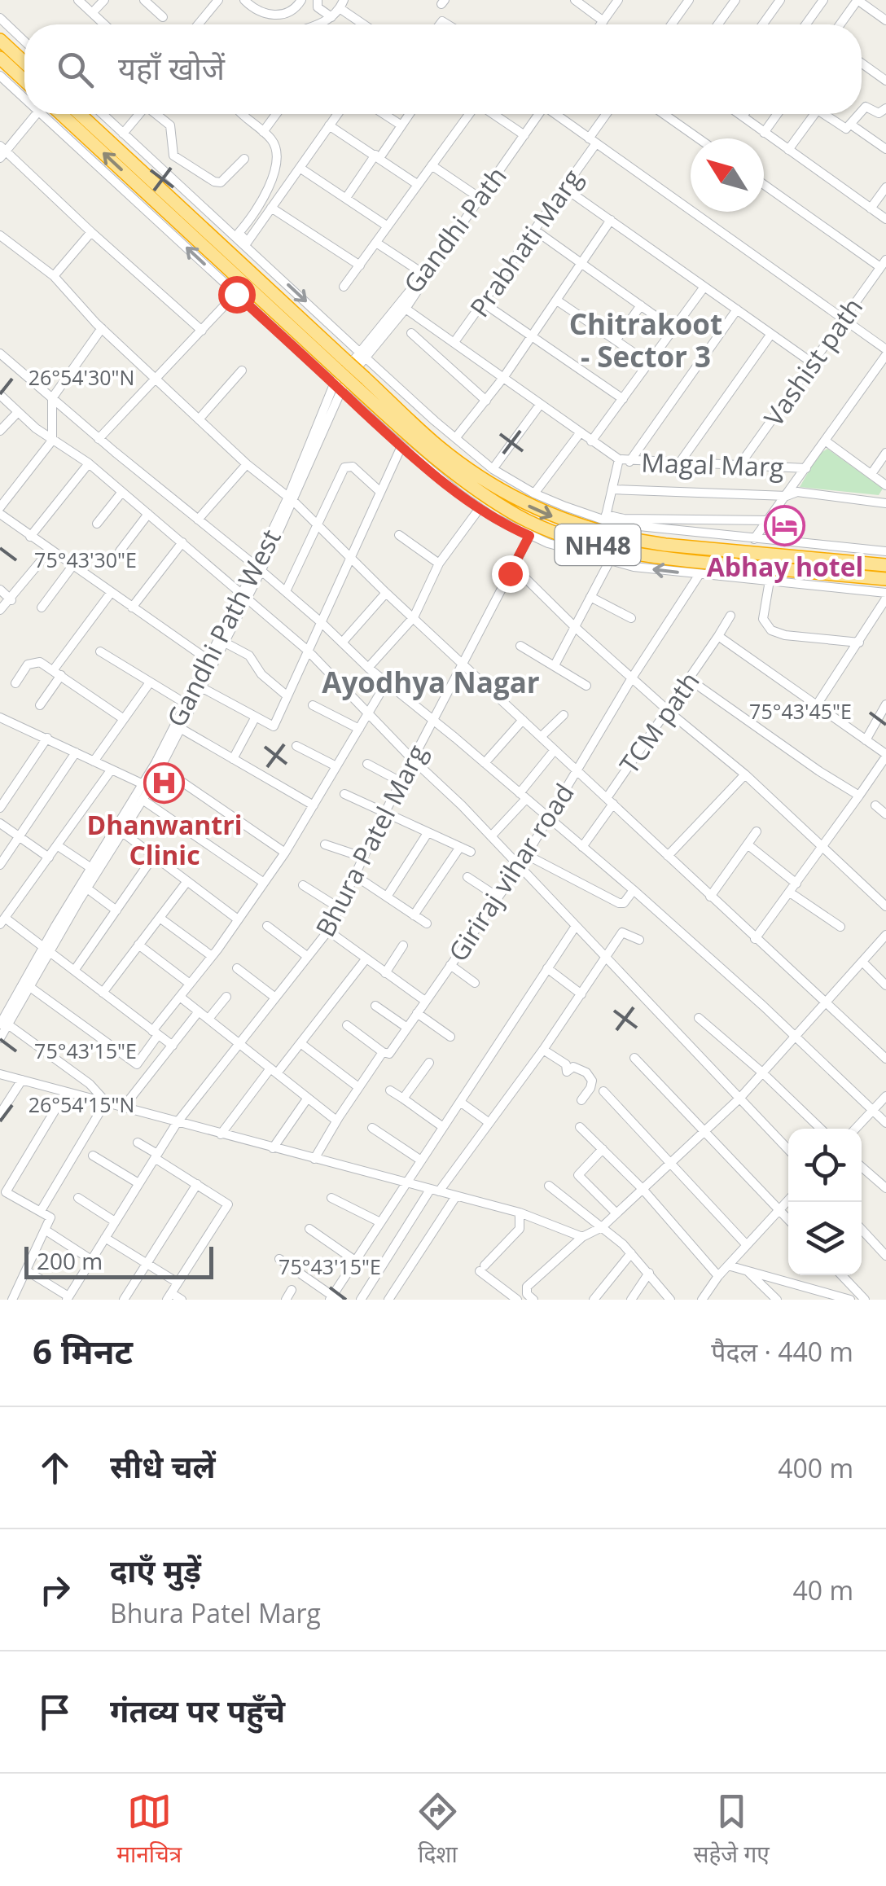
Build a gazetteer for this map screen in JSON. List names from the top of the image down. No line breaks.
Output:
{"streets":{"highway":["NH48"],"street":["Gandhi Path","Prabhati Marg","Vashist path","Magal Marg","Gandhi Path West","TCM path","Bhura Patel Marg","Giriraj vihar road"]},"crossings":[["Prabhati Marg","Magal Marg"],["Vashist path","Magal Marg"]],"districts":["Chitrakoot - Sector 3","Ayodhya Nagar"],"places":{"hotel":["Abhay hotel"],"hospital":["Dhanwantri Clinic"]},"scale_bar":"200 m","north":"top left","page":{"search":"यहाँ खोजें","scale":"200 m","heading":["6 मिनट","पैदल · 440 m"],"list":[["सीधे चलें","400 m"],["दाएँ मुड़ें","Bhura Patel Marg","40 m"],"गंतव्य पर पहुँचे"],"nav":["मानचित्र","दिशा","सहेजे गए"]},"coordinates":["26°54'30\"N","75°43'30\"E","75°43'45\"E","75°43'15\"E","26°54'15\"N"]}
